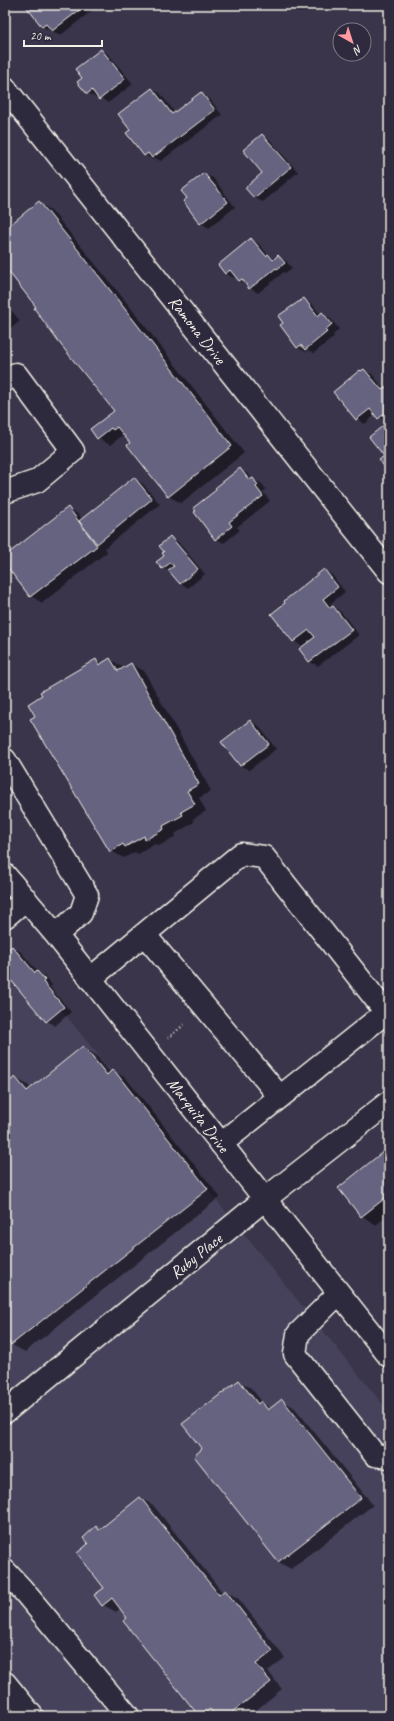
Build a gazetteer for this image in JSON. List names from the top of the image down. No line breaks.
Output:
{"streets":{"street":["Ramona Drive","Marquita Drive","Ruby Place"]},"crossings":[["Marquita Drive","Ruby Place"]],"scale_bar":"20 m","north":"bottom right"}
